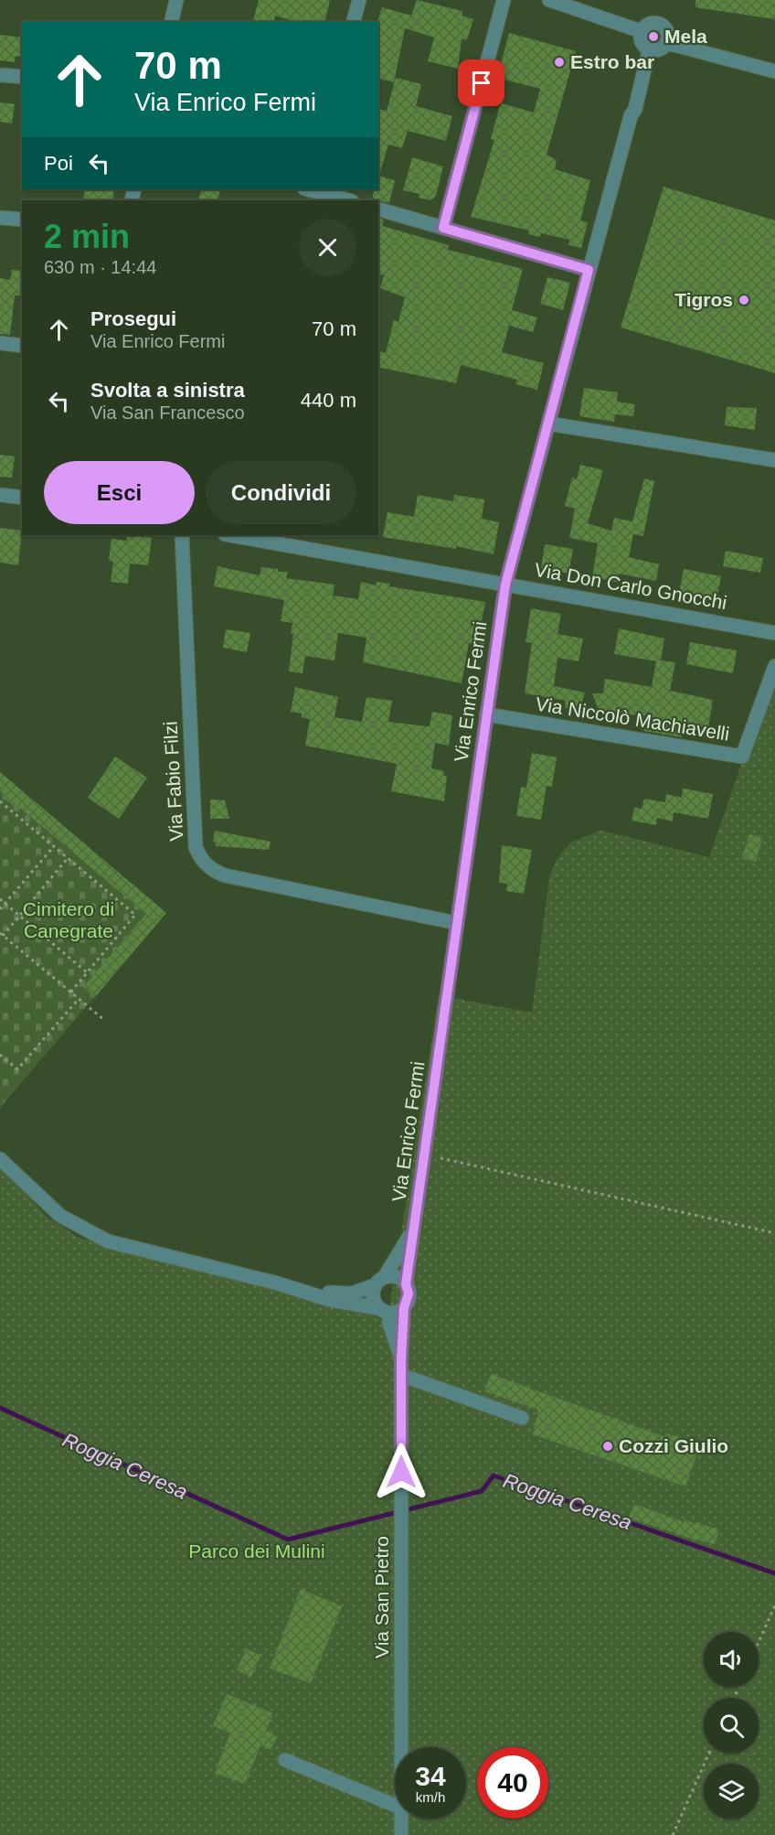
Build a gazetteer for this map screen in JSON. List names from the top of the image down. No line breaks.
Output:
{"streets":{"street":["Via Don Carlo Gnocchi","Via Enrico Fermi","Via Niccolò Machiavelli","Via Fabio Filzi","Via San Pietro"]},"crossings":[["Via Don Carlo Gnocchi","Via Enrico Fermi"],["Via Enrico Fermi","Via Niccolò Machiavelli"],["Via Enrico Fermi","Via Fabio Filzi"],["Via Enrico Fermi","Via San Pietro"]],"water":["Roggia Ceresa"],"parks":["Cimitero di Canegrate","Parco dei Mulini"],"places":["Mela","Estro bar","Tigros","Cozzi Giulio"],"page":{"turn":["70 m","Via Enrico Fermi"],"then":"Poi","heading":["2 min","630 m · 14:44"],"list":[{"name":"Prosegui","note":"Via Enrico Fermi","value":"70 m"},{"name":"Svolta a sinistra","note":"Via San Francesco","value":"440 m"}],"buttons":["Esci","Condividi"],"speed":"34 km/h","limit":"40"}}
